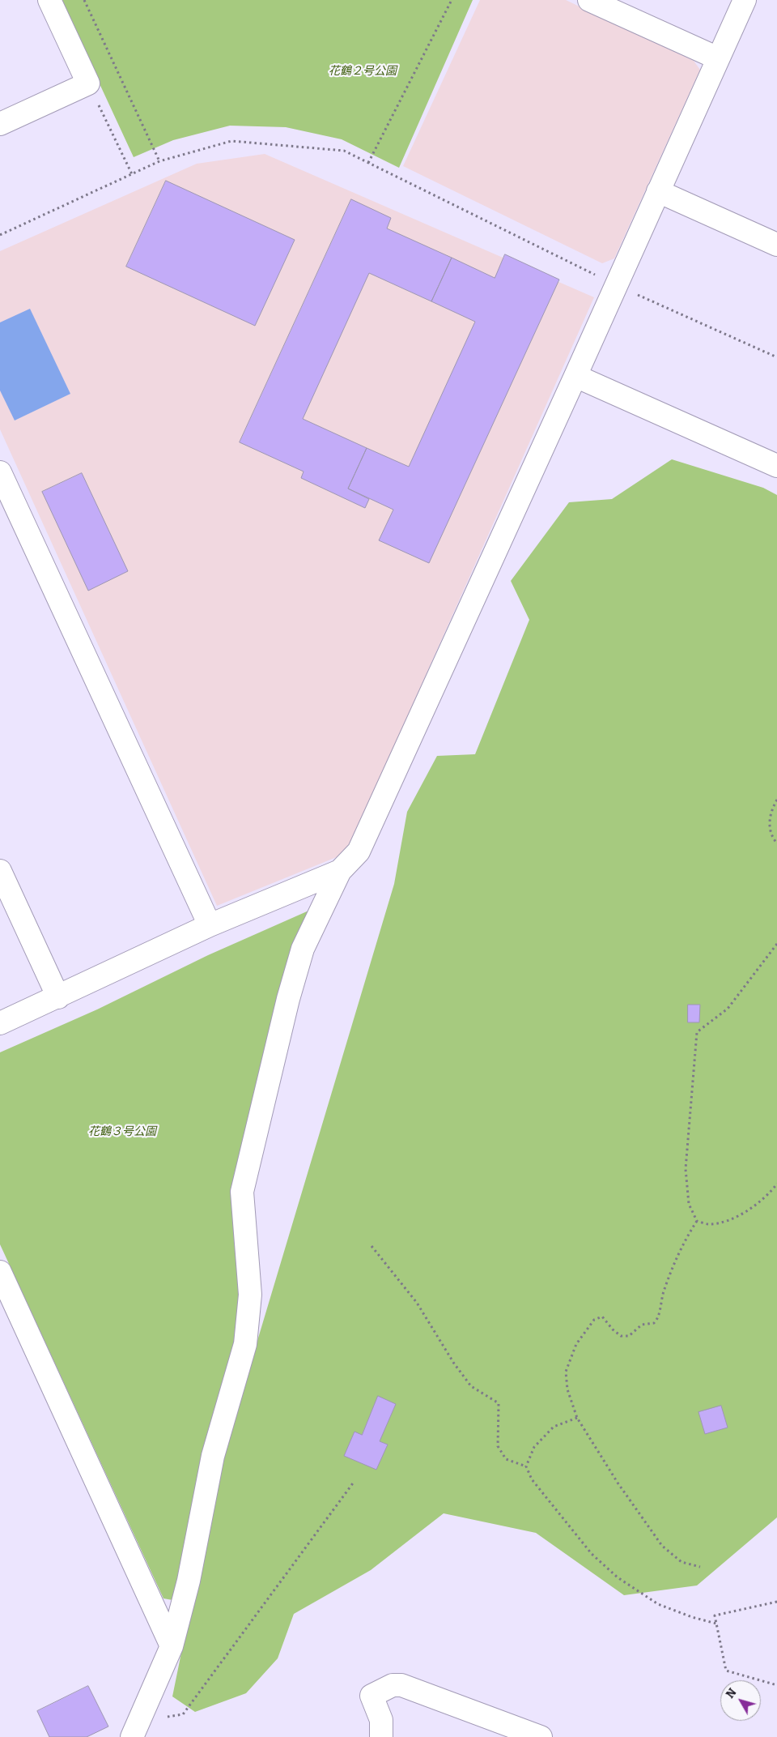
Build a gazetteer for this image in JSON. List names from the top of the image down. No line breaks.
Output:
{"parks":["花鶴２号公園","花鶴３号公園"],"north":"top left"}
